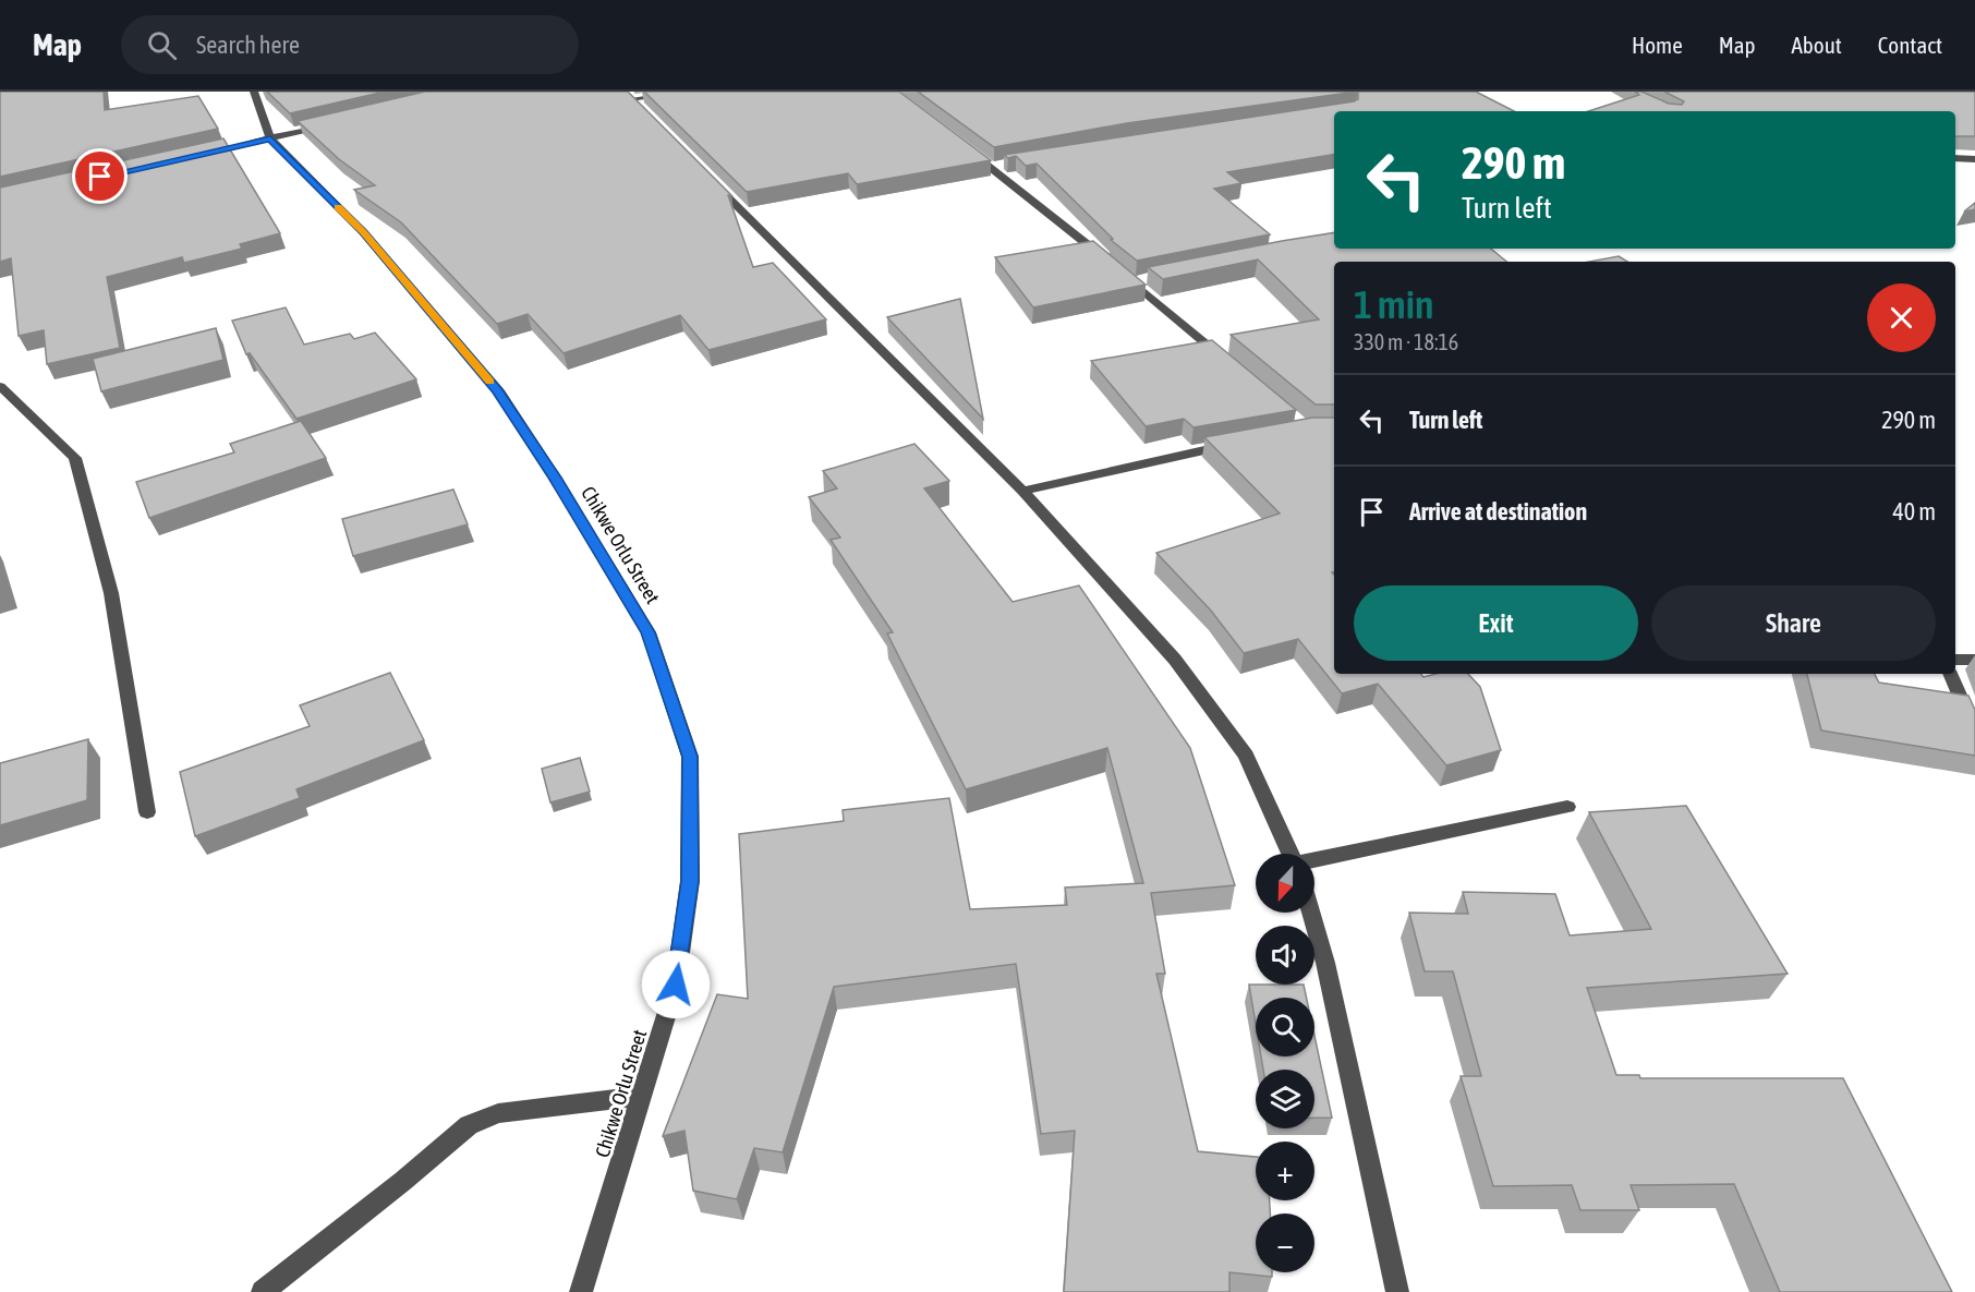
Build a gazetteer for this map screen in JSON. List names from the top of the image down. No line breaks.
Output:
{"streets":{"street":["Chikwe Orlu Street"]},"north":"bottom","page":{"header":"Map","search":"Search here","nav":["Home","Map","About","Contact"],"turn":["290 m","Turn left"],"heading":["1 min","330 m · 18:16"],"list":[{"name":"Turn left","value":"290 m"},{"name":"Arrive at destination","value":"40 m"}],"buttons":["Exit","Share"],"map_buttons":["+","−"]}}
